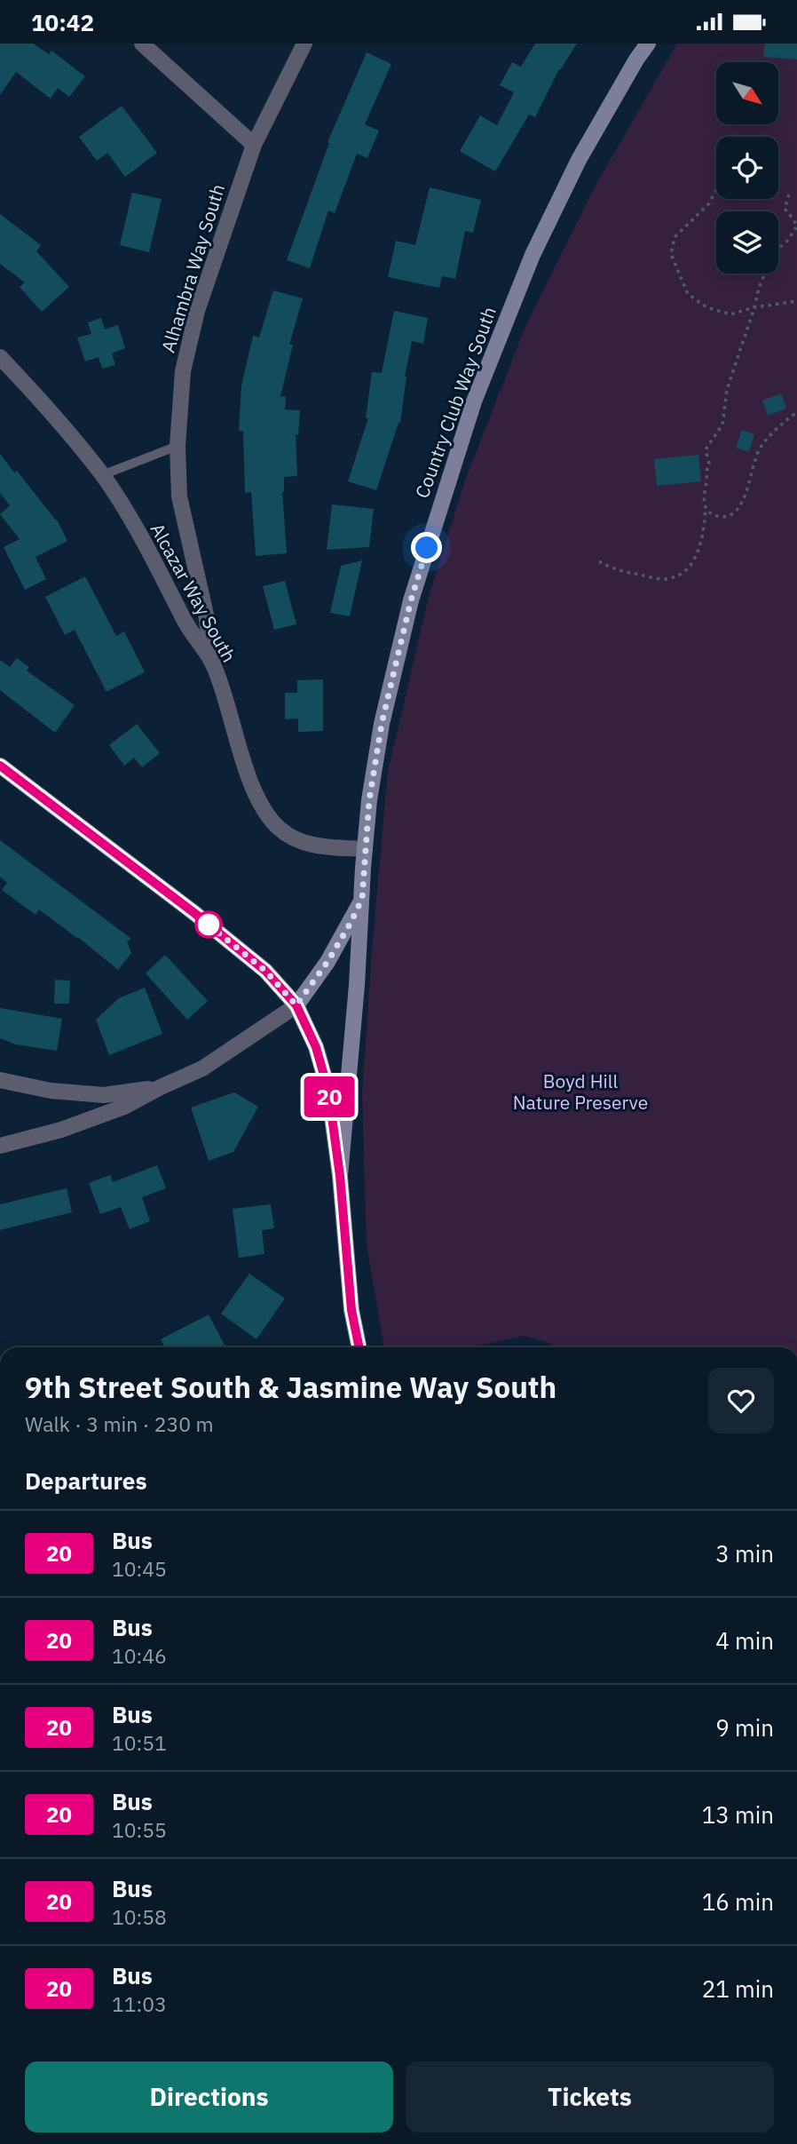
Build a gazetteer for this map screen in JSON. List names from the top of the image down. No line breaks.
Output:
{"streets":{"street":["Alhambra Way South","Country Club Way South","Alcazar Way South"]},"crossings":[["Alhambra Way South","Alcazar Way South"],["Country Club Way South","Alcazar Way South"]],"parks":["Boyd Hill Nature Preserve"],"lines":["bus line 20"],"north":"bottom right","page":{"status":"10:42","on_map":"20","heading":[["9th Street South & Jasmine Way South","Walk · 3 min · 230 m"],"Departures"],"list":[{"mark":"20","name":"Bus","note":"10:45","value":"3 min"},{"mark":"20","name":"Bus","note":"10:46","value":"4 min"},{"mark":"20","name":"Bus","note":"10:51","value":"9 min"},{"mark":"20","name":"Bus","note":"10:55","value":"13 min"},{"mark":"20","name":"Bus","note":"10:58","value":"16 min"},{"mark":"20","name":"Bus","note":"11:03","value":"21 min"}],"buttons":["Directions","Tickets"]}}
